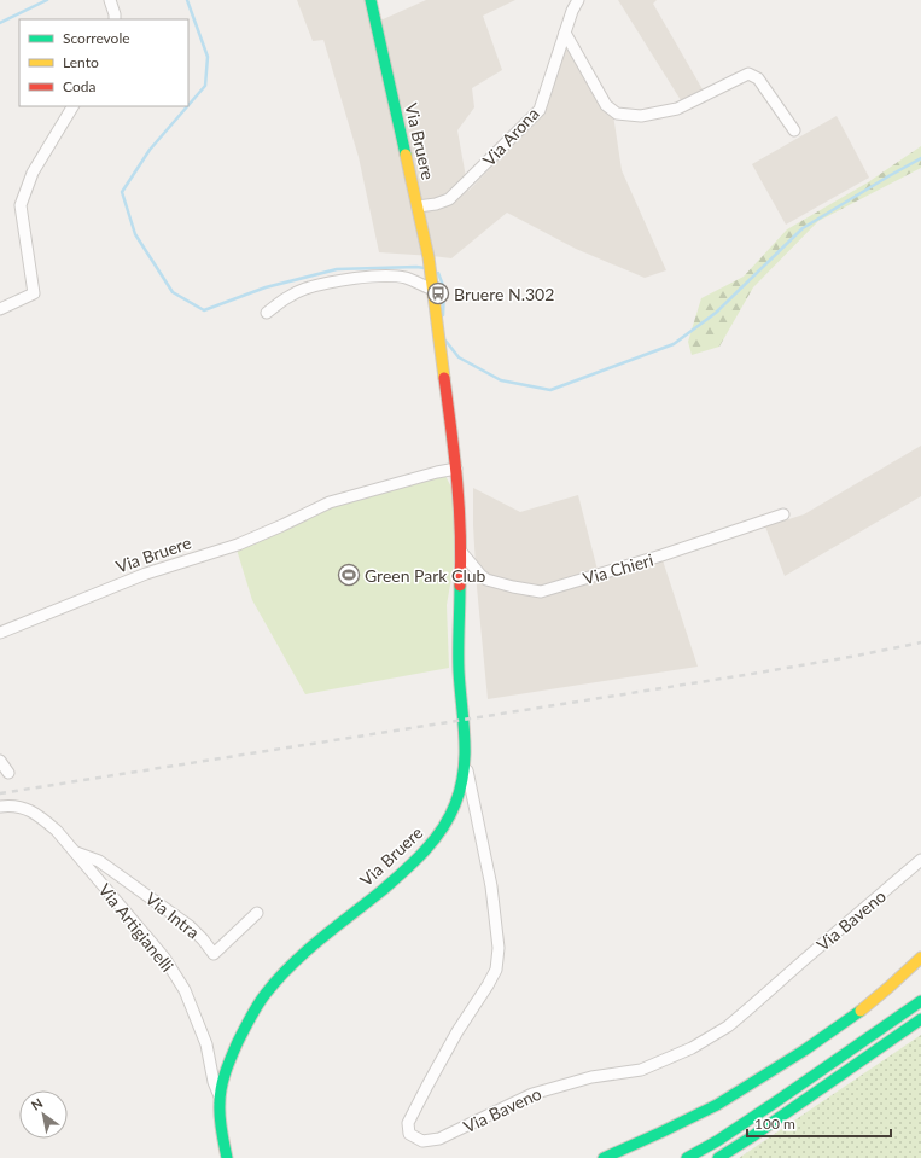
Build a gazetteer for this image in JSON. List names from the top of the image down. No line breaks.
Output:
{"streets":{"main road":["Via Bruere"],"street":["Via Arona","Via Chieri","Via Intra","Via Baveno","Via Artigianelli"]},"crossings":[["Via Arona","Via Bruere"],["Via Bruere","Via Chieri"],["Via Bruere","Via Baveno"],["Via Bruere","Via Artigianelli"],["Via Intra","Via Artigianelli"]],"places":{"bus stop":["Bruere N.302"],"sports":["Green Park Club"]},"legend":["Scorrevole","Lento","Coda"],"scale_bar":"100 m","north":"top left"}
